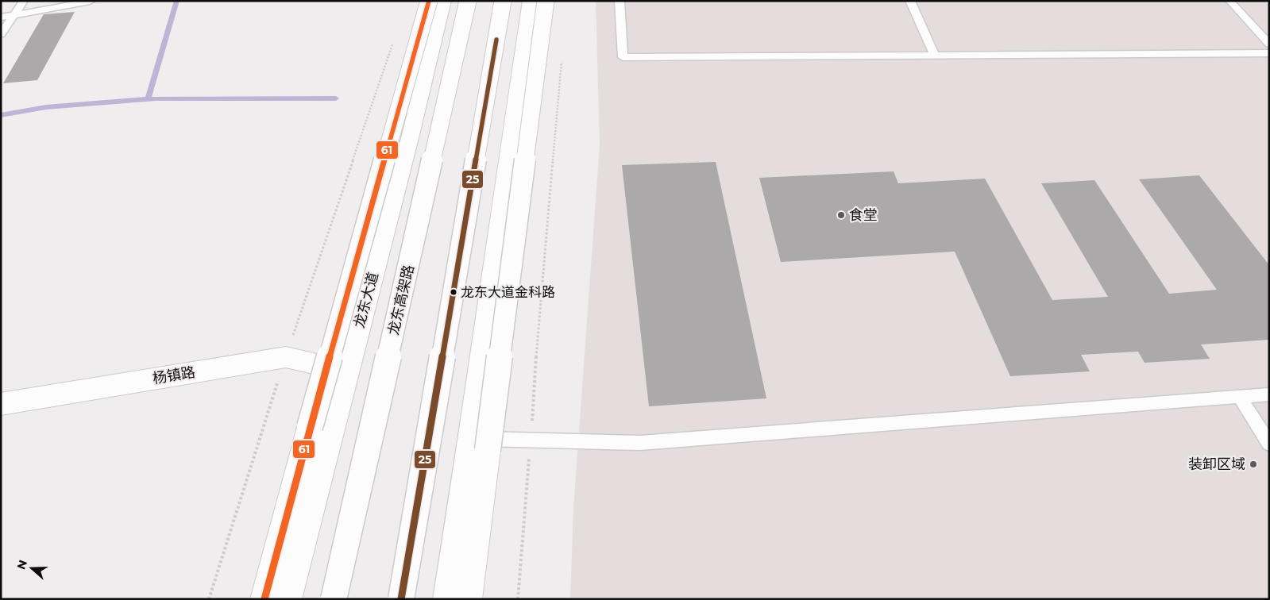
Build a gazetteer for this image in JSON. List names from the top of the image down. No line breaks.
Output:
{"streets":{"main road":["龙东大道","龙东高架路","杨镇路"]},"crossings":[["龙东大道","杨镇路"]],"places":["食堂","龙东大道金科路","装卸区域"],"lines":["transit line 61","transit line 25"],"north":"left"}
